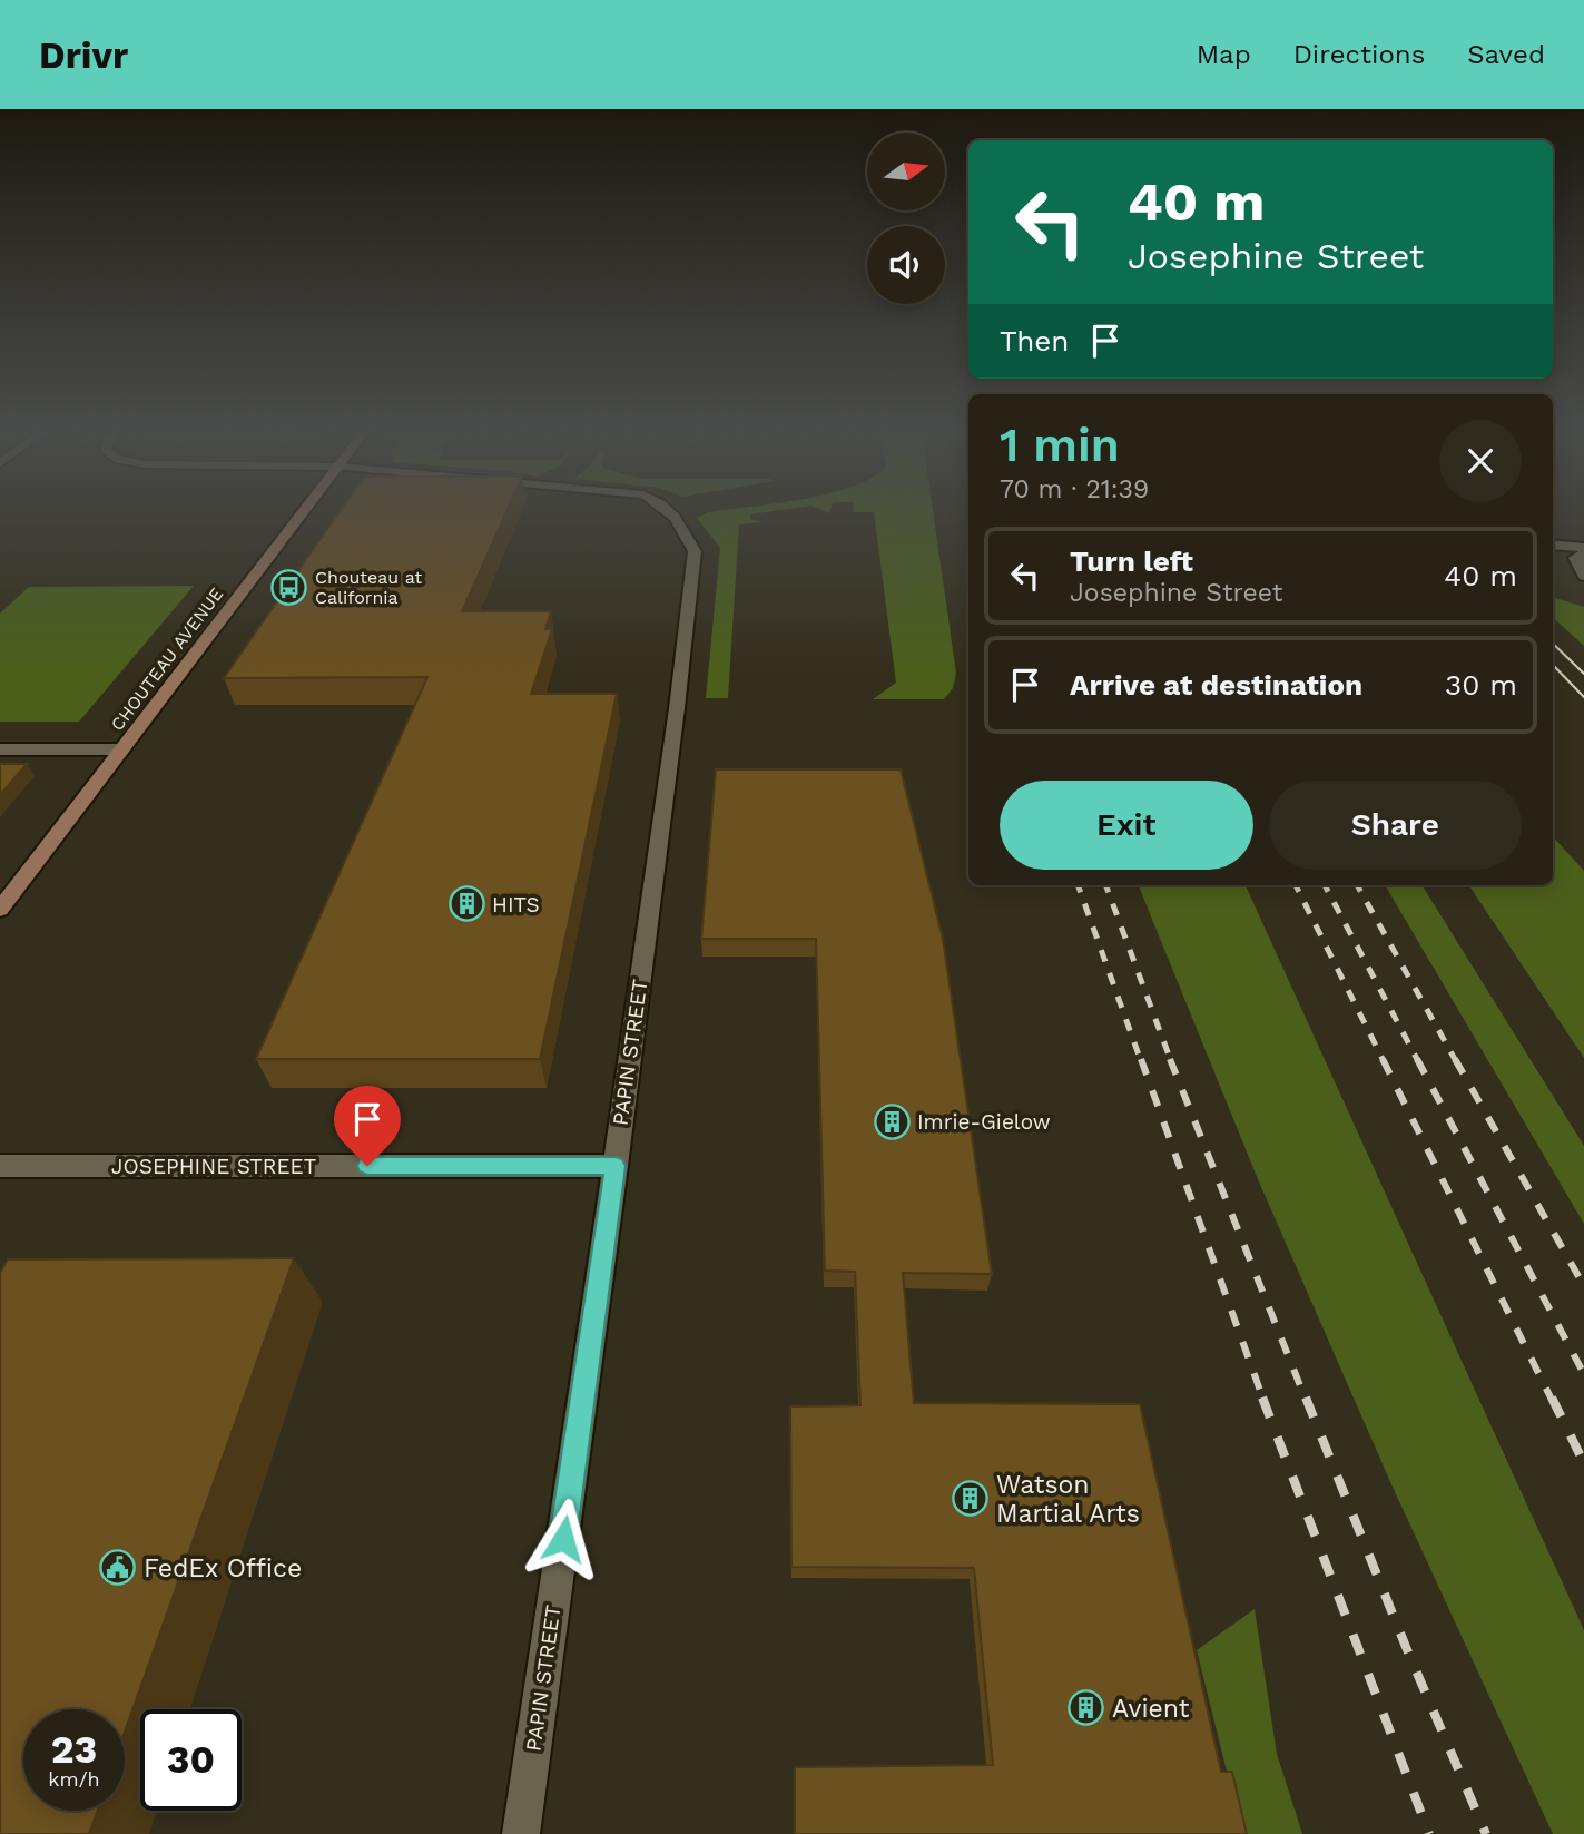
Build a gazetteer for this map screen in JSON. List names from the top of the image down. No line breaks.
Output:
{"streets":{"main road":["CHOUTEAU AVENUE"],"street":["PAPIN STREET","JOSEPHINE STREET"]},"crossings":[["PAPIN STREET","JOSEPHINE STREET"]],"places":{"bus stop":["Chouteau at California"],"building":["HITS","Imrie-Gielow","Watson Martial Arts","Avient"],"public building":["FedEx Office"]},"north":"right","page":{"header":"Drivr","nav":["Map","Directions","Saved"],"turn":["40 m","Josephine Street"],"then":"Then","heading":["1 min","70 m · 21:39"],"list":[{"name":"Turn left","note":"Josephine Street","value":"40 m"},{"name":"Arrive at destination","value":"30 m"}],"buttons":["Exit","Share"],"speed":"23 km/h","limit":"30"}}
